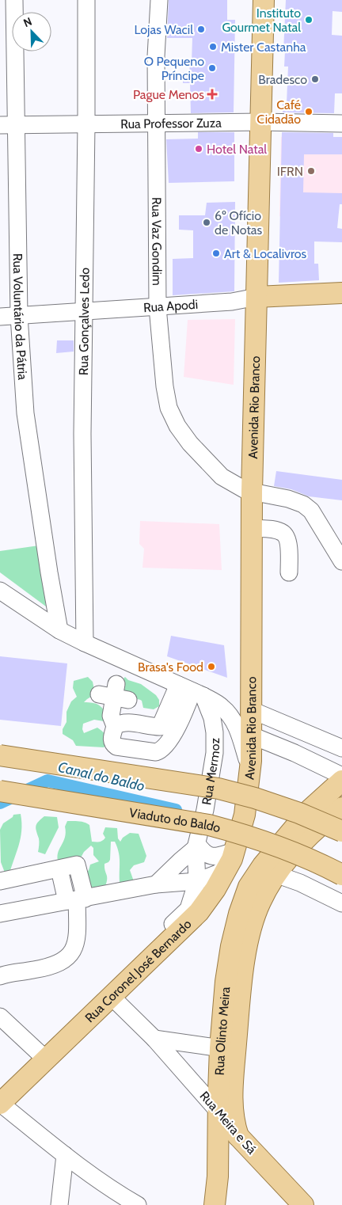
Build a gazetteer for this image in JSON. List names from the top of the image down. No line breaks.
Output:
{"streets":{"main road":["Rua Apodi","Avenida Rio Branco","Viaduto do Baldo","Rua Coronel José Bernardo","Rua Olinto Meira","Rua Meira e Sá"],"street":["Rua Professor Zuza","Rua Vaz Gondim","Rua Voluntário da Pátria","Rua Gonçalves Ledo","Rua Mermoz"]},"crossings":[["Rua Professor Zuza","Rua Vaz Gondim"],["Rua Professor Zuza","Rua Voluntário da Pátria"],["Rua Professor Zuza","Rua Gonçalves Ledo"],["Rua Professor Zuza","Avenida Rio Branco"],["Rua Vaz Gondim","Rua Apodi"],["Rua Vaz Gondim","Avenida Rio Branco"],["Rua Apodi","Rua Voluntário da Pátria"],["Rua Apodi","Rua Gonçalves Ledo"],["Rua Apodi","Avenida Rio Branco"],["Rua Voluntário da Pátria","Rua Mermoz"],["Rua Gonçalves Ledo","Rua Mermoz"],["Avenida Rio Branco","Rua Mermoz"],["Avenida Rio Branco","Rua Coronel José Bernardo"],["Rua Mermoz","Rua Coronel José Bernardo"],["Rua Coronel José Bernardo","Rua Meira e Sá"],["Rua Olinto Meira","Rua Meira e Sá"]],"water":["Canal do Baldo"],"places":{"other":["Instituto Gourmet Natal","Lojas Wacil","Mister Castanha","O Pequeno Príncipe","Bradesco","Café Cidadão","Hotel Natal","IFRN","6º Ofício de Notas","Art & Localivros","Brasa's Food"],"health":["Pague Menos"]},"north":"top left"}
